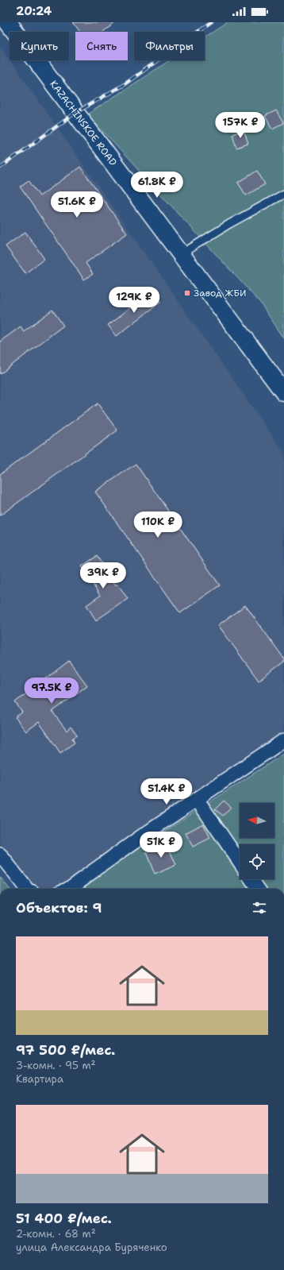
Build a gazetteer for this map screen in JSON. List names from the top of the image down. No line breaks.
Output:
{"streets":{"main road":["KAZACHINSKOE ROAD"]},"places":{"transit":["Завод ЖБИ"]},"north":"left","page":{"status":"20:24","chip":["Купить","Снять","Фильтры"],"price":["157K ₽","61.8K ₽","51.6K ₽","129K ₽","110K ₽","39K ₽","97.5K ₽","51.4K ₽","51K ₽"],"heading":"Объектов: 9","list":[{"name":"97 500 ₽/мес.","note":"3-комн. · 95 m² · Квартира"},{"name":"51 400 ₽/мес.","note":"2-комн. · 68 m² · улица Александра Буряченко"}]}}
